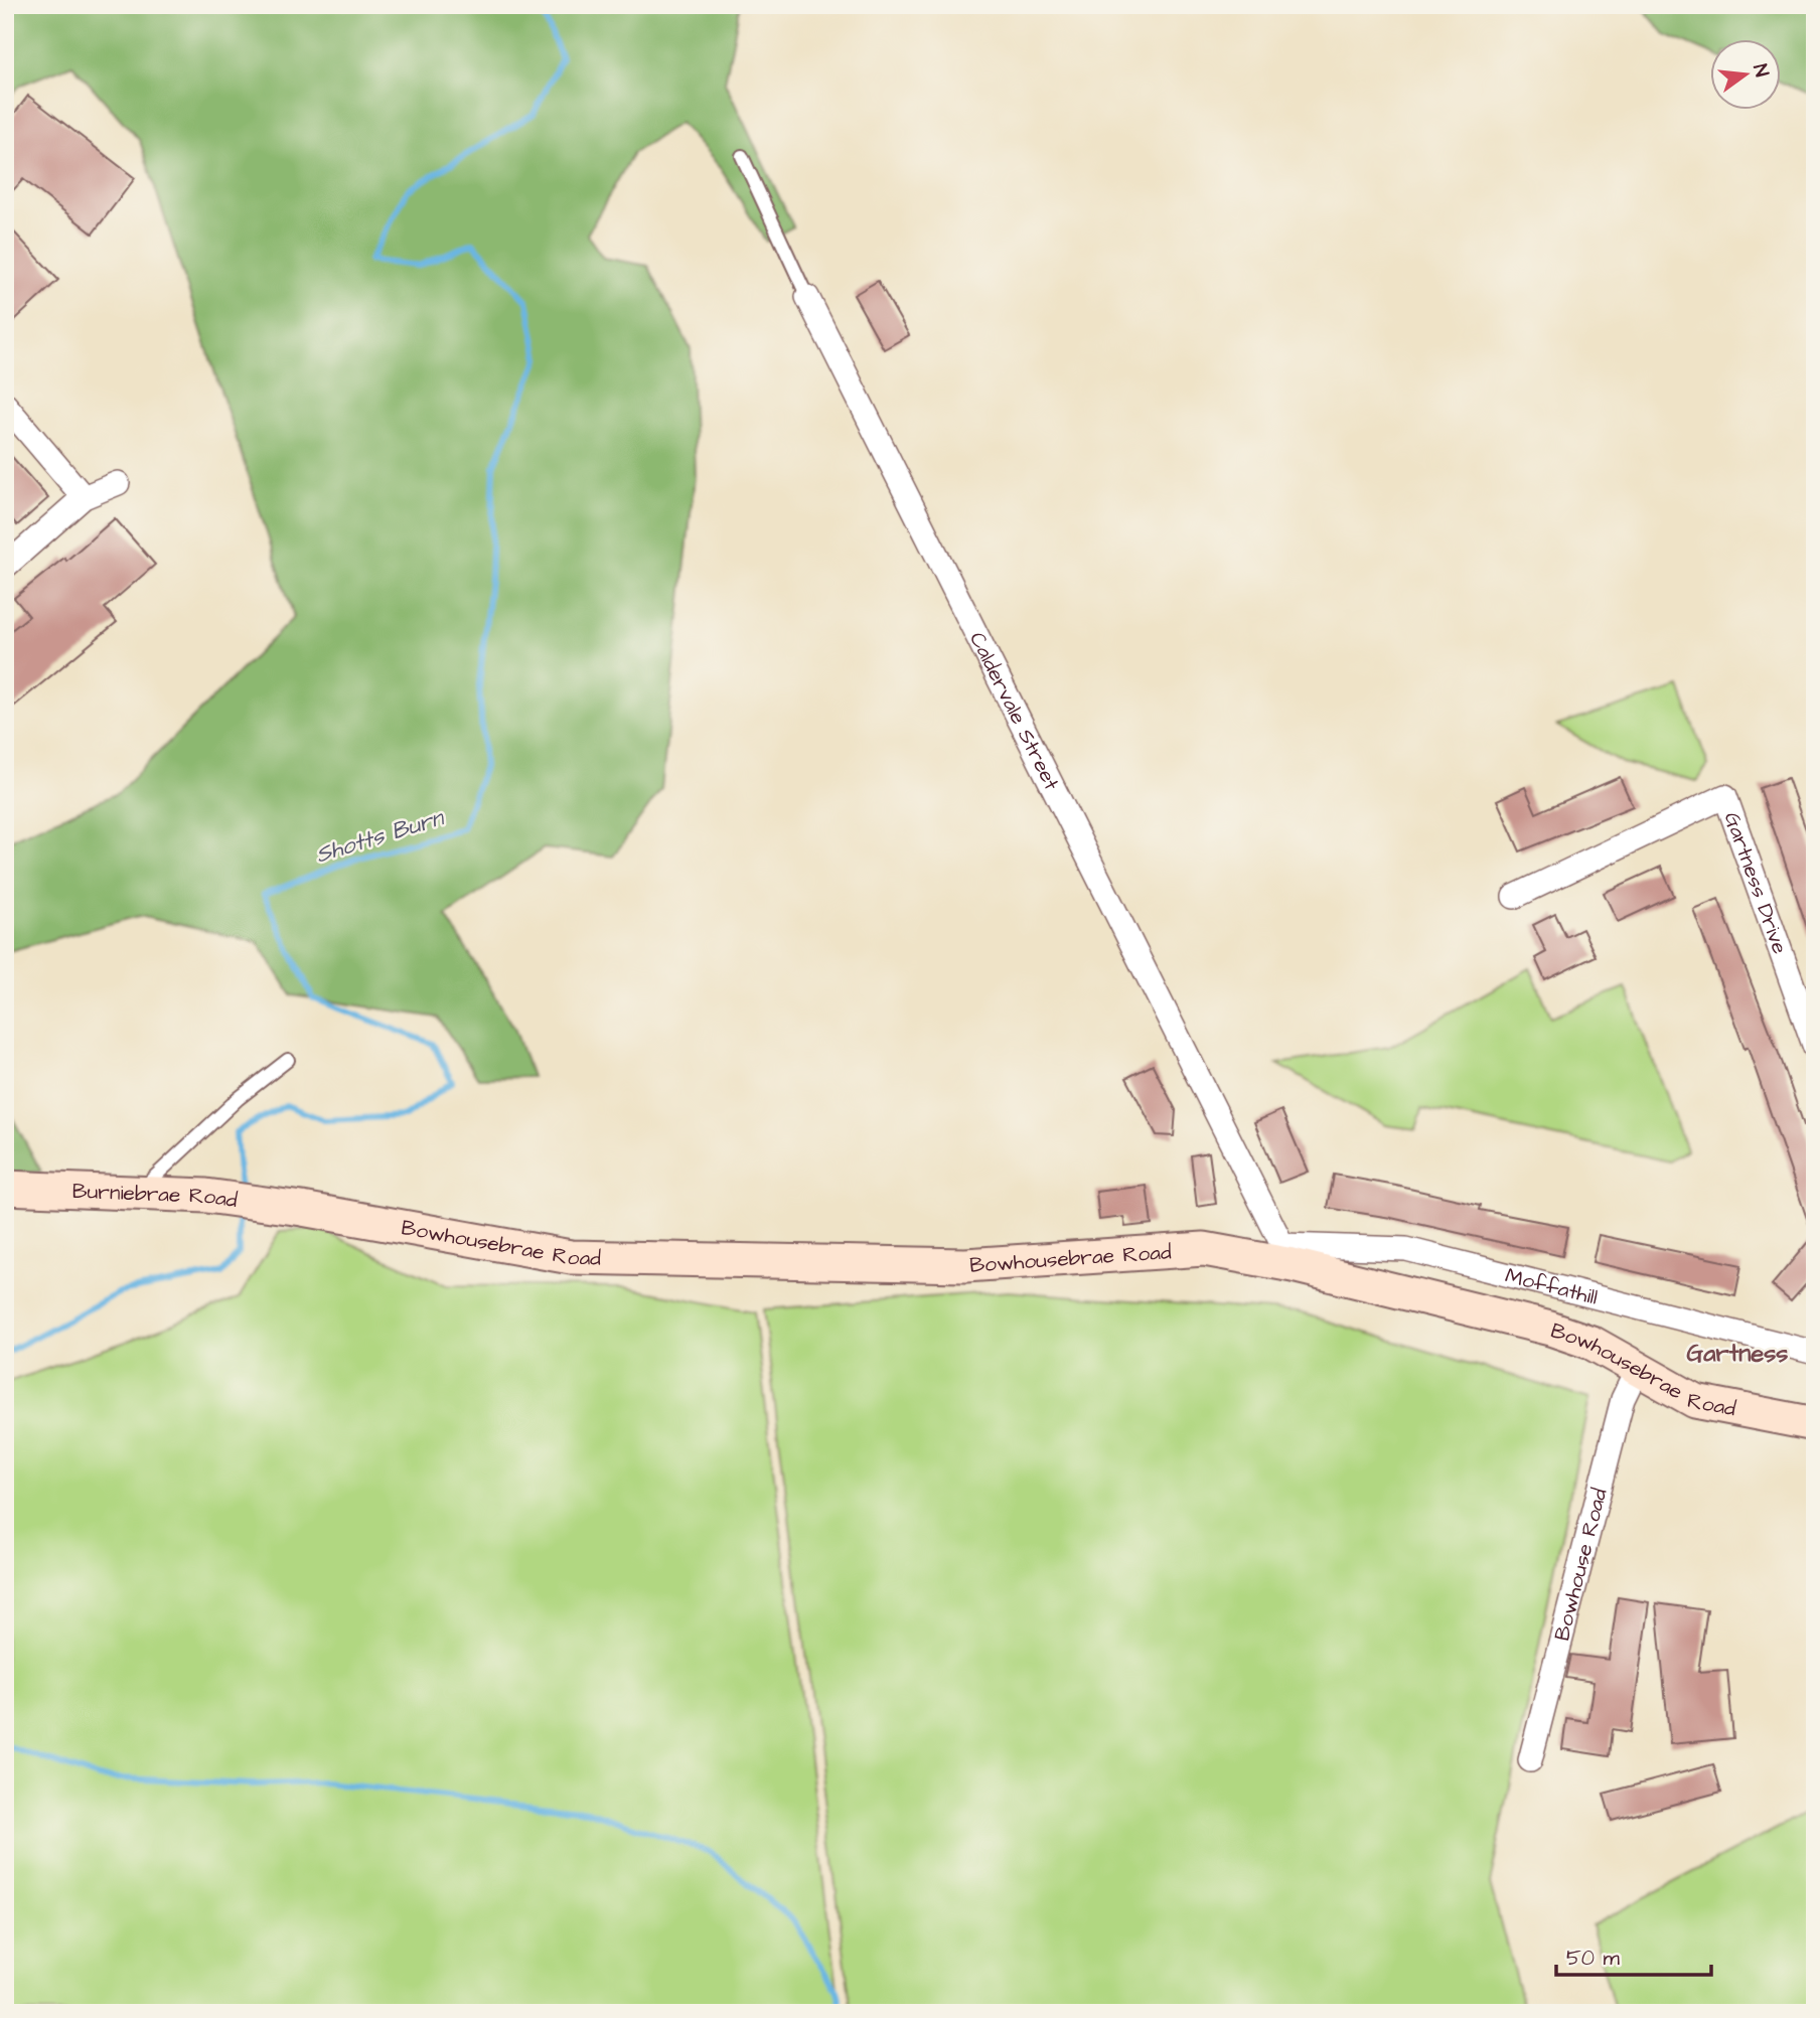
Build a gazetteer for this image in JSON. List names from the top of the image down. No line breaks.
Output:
{"streets":{"street":["Caldervale Street","Gartness Drive","Burniebrae Road","Bowhousebrae Road","Moffathill","Bowhouse Road"]},"crossings":[["Caldervale Street","Bowhousebrae Road"],["Caldervale Street","Moffathill"],["Burniebrae Road","Bowhousebrae Road"],["Bowhousebrae Road","Moffathill"],["Bowhousebrae Road","Bowhouse Road"]],"districts":["Gartness"],"water":["Shotts Burn"],"scale_bar":"50 m","north":"right"}
